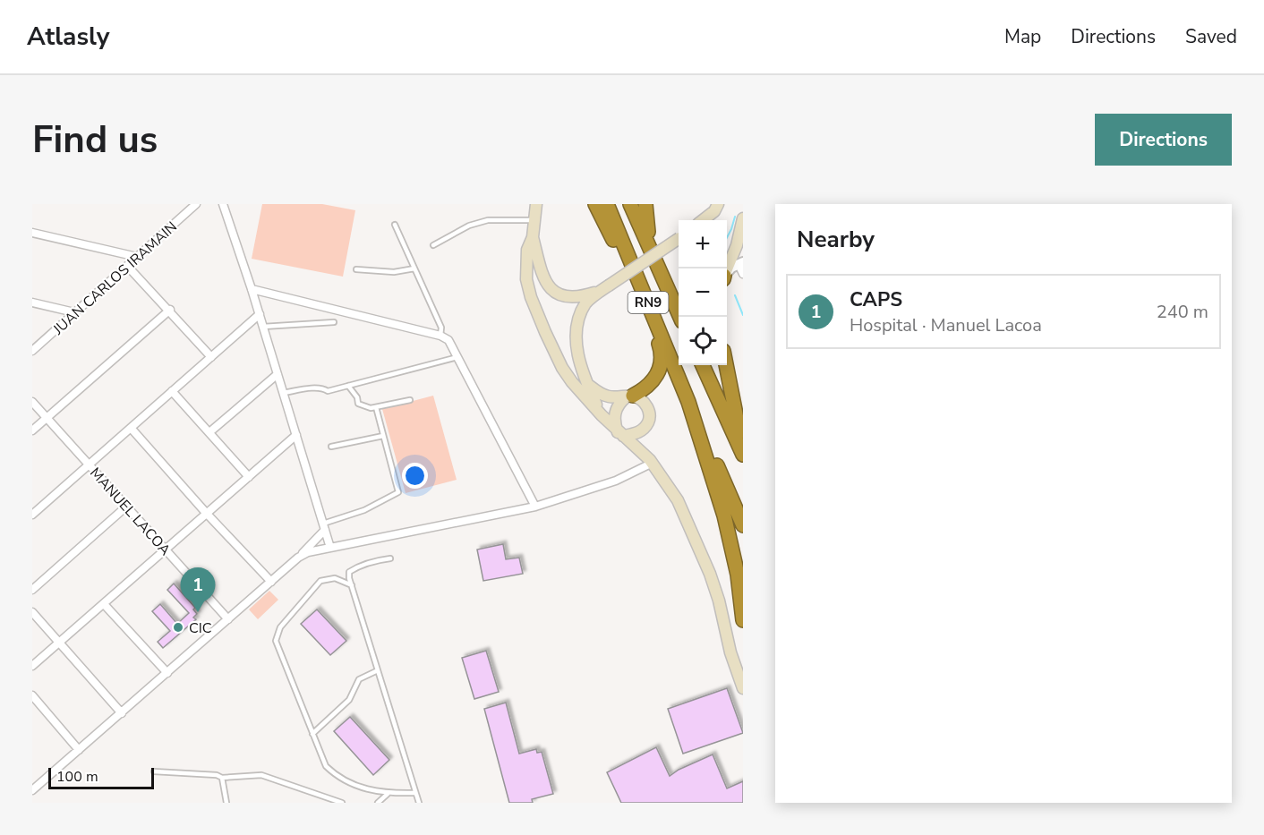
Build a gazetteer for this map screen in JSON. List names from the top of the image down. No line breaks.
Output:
{"streets":{"highway":["RN9"],"street":["JUAN CARLOS IRAMAIN","MANUEL LACOA"]},"places":["CIC"],"scale_bar":"100 m","page":{"header":"Atlasly","nav":["Map","Directions","Saved"],"buttons":"Directions","title":"Find us","heading":"Nearby","map_buttons":["+","−"],"list":[{"mark":"1","name":"CAPS","note":"Hospital · Manuel Lacoa","value":"240 m"}],"pins":"1","scale":"100 m"}}
